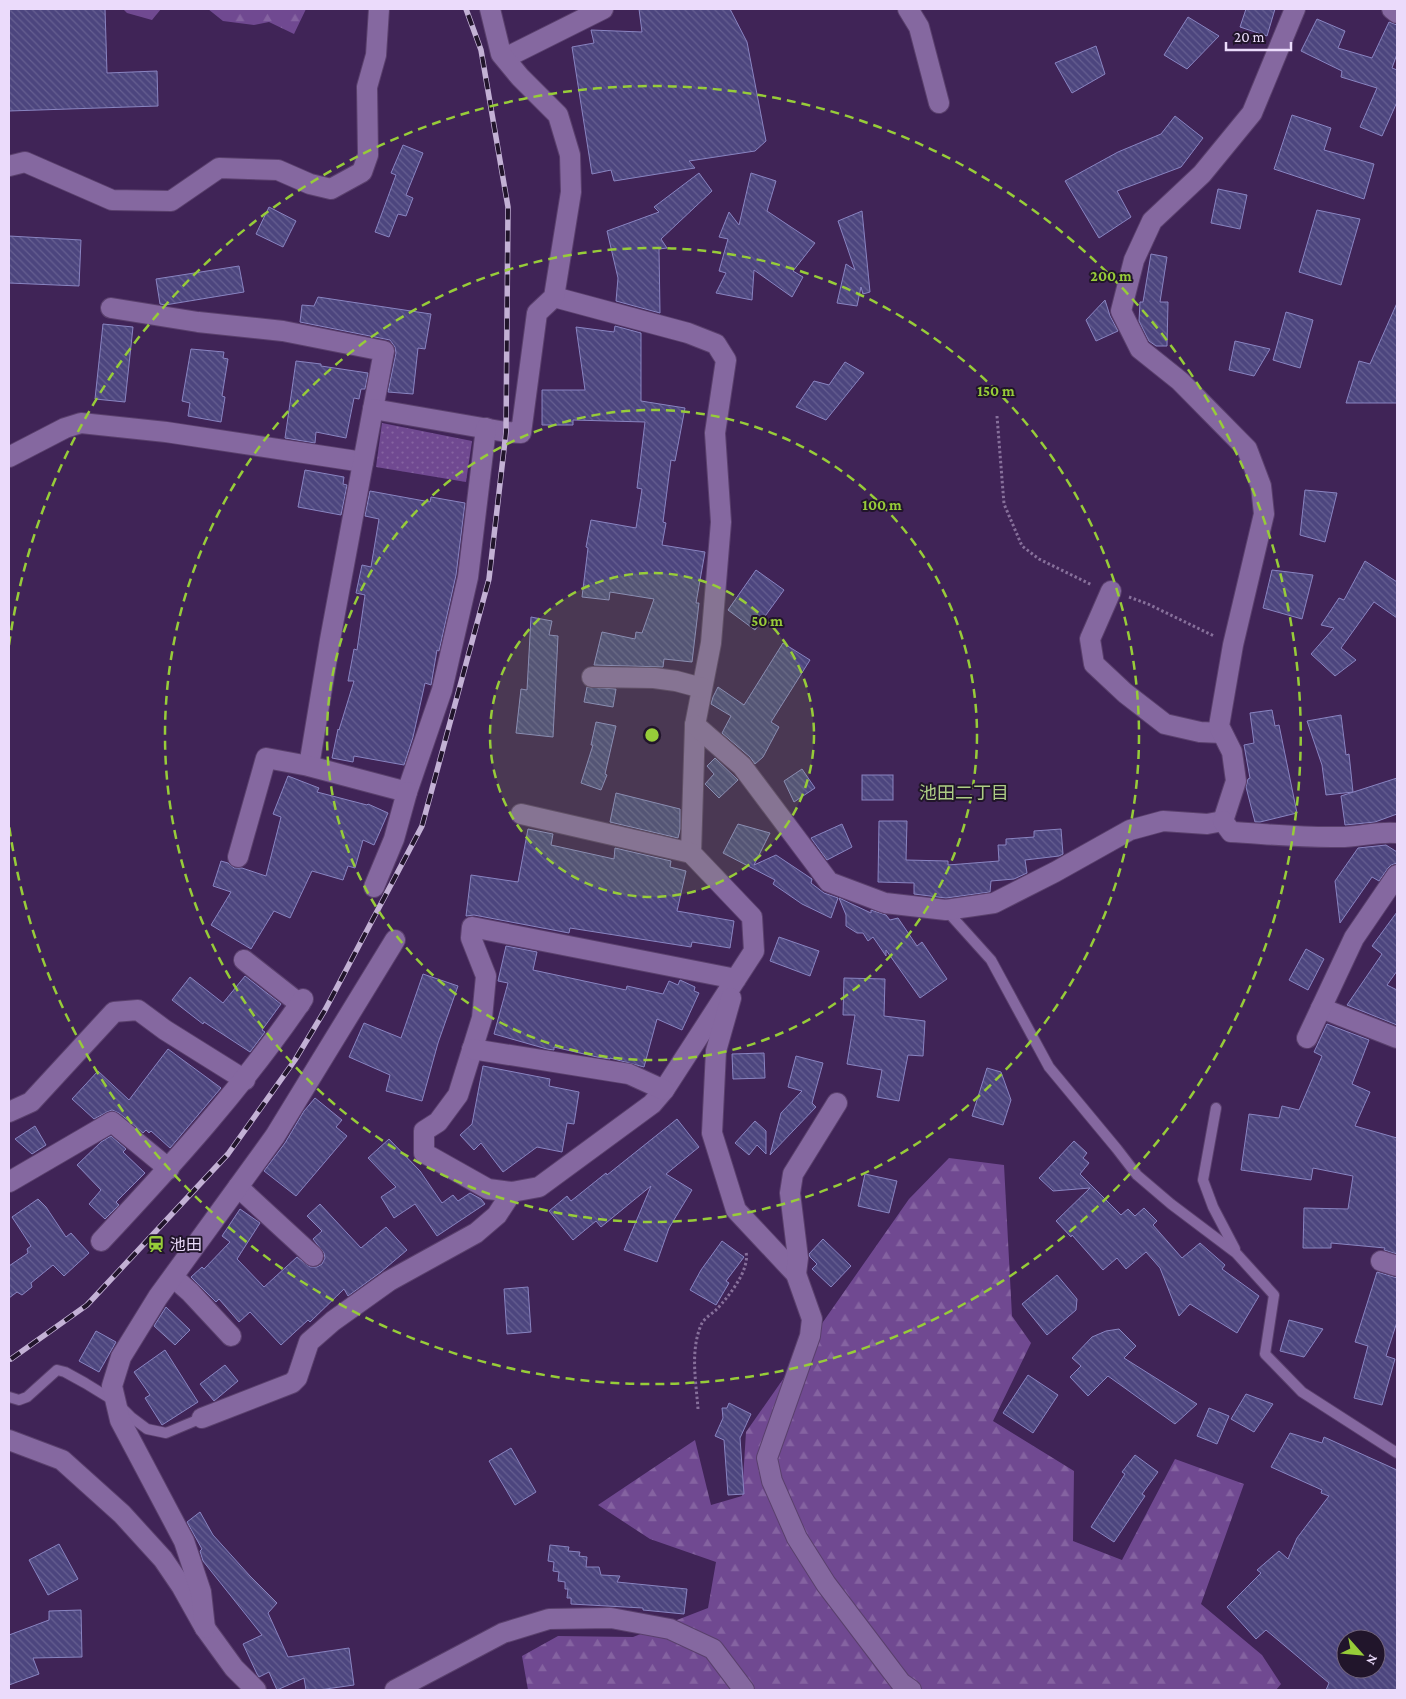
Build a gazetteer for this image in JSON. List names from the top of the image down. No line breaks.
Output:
{"districts":["池田二丁目"],"places":{"station":["池田"]},"scale_bar":"20 m","north":"bottom right","rings":["200 m","150 m","100 m","50 m"]}
